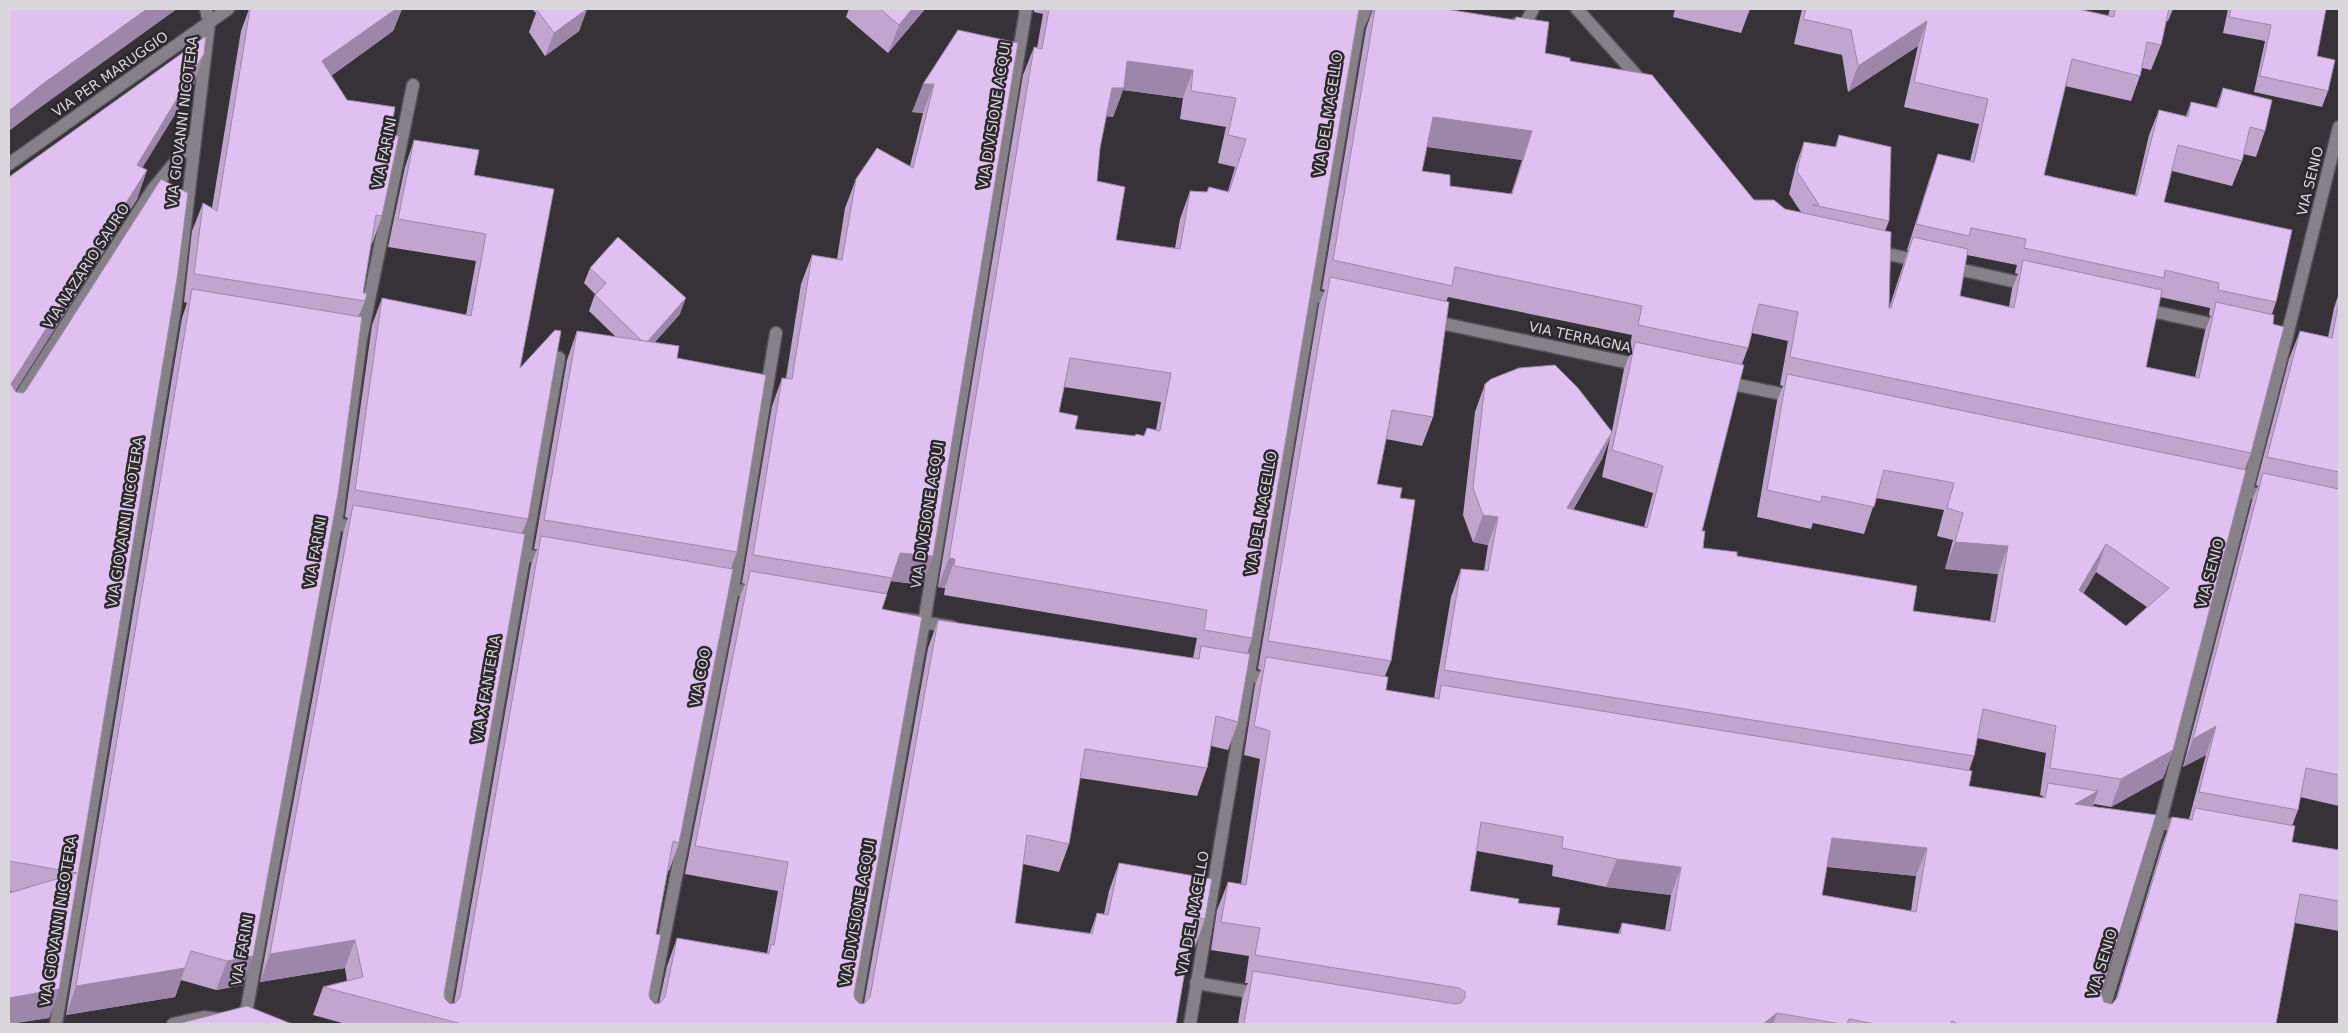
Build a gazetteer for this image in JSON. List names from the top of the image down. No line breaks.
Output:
{"streets":{"street":["VIA PER MARUGGIO","VIA DEL MACELLO","VIA DIVISIONE ACQUI","VIA GIOVANNI NICOTERA","VIA FARINI","VIA SENIO","VIA NAZARIO SAURO","VIA TERRAGNA","VIA COO","VIA X FANTERIA"]},"crossings":[["VIA PER MARUGGIO","VIA GIOVANNI NICOTERA"],["VIA GIOVANNI NICOTERA","VIA NAZARIO SAURO"]]}
